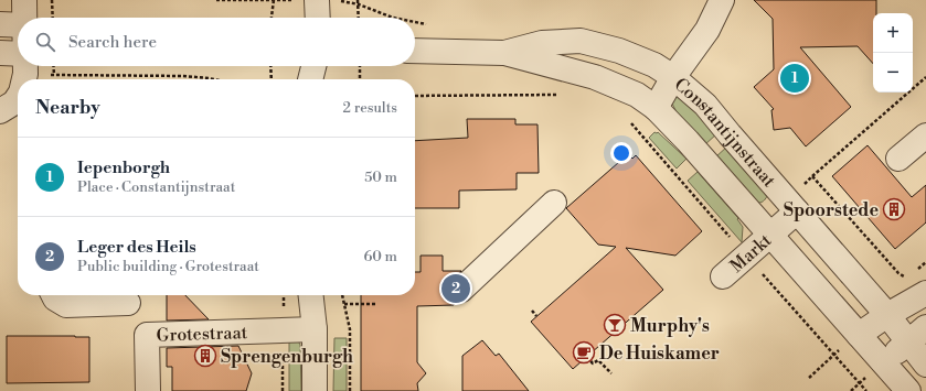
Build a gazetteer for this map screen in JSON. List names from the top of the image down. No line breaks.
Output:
{"streets":{"street":["Constantijnstraat","Markt","Grotestraat"]},"crossings":[["Constantijnstraat","Markt"]],"places":{"building":["Spoorstede","Sprengenburgh"],"bar":["Murphy's"],"cafe":["De Huiskamer"]},"page":{"map_buttons":["+","−"],"search":"Search here","pins":["1","2"],"heading":["Nearby","2 results"],"list":[{"mark":"1","name":"Iepenborgh","note":"Place · Constantijnstraat","value":"50 m"},{"mark":"2","name":"Leger des Heils","note":"Public building · Grotestraat","value":"60 m"}]}}
